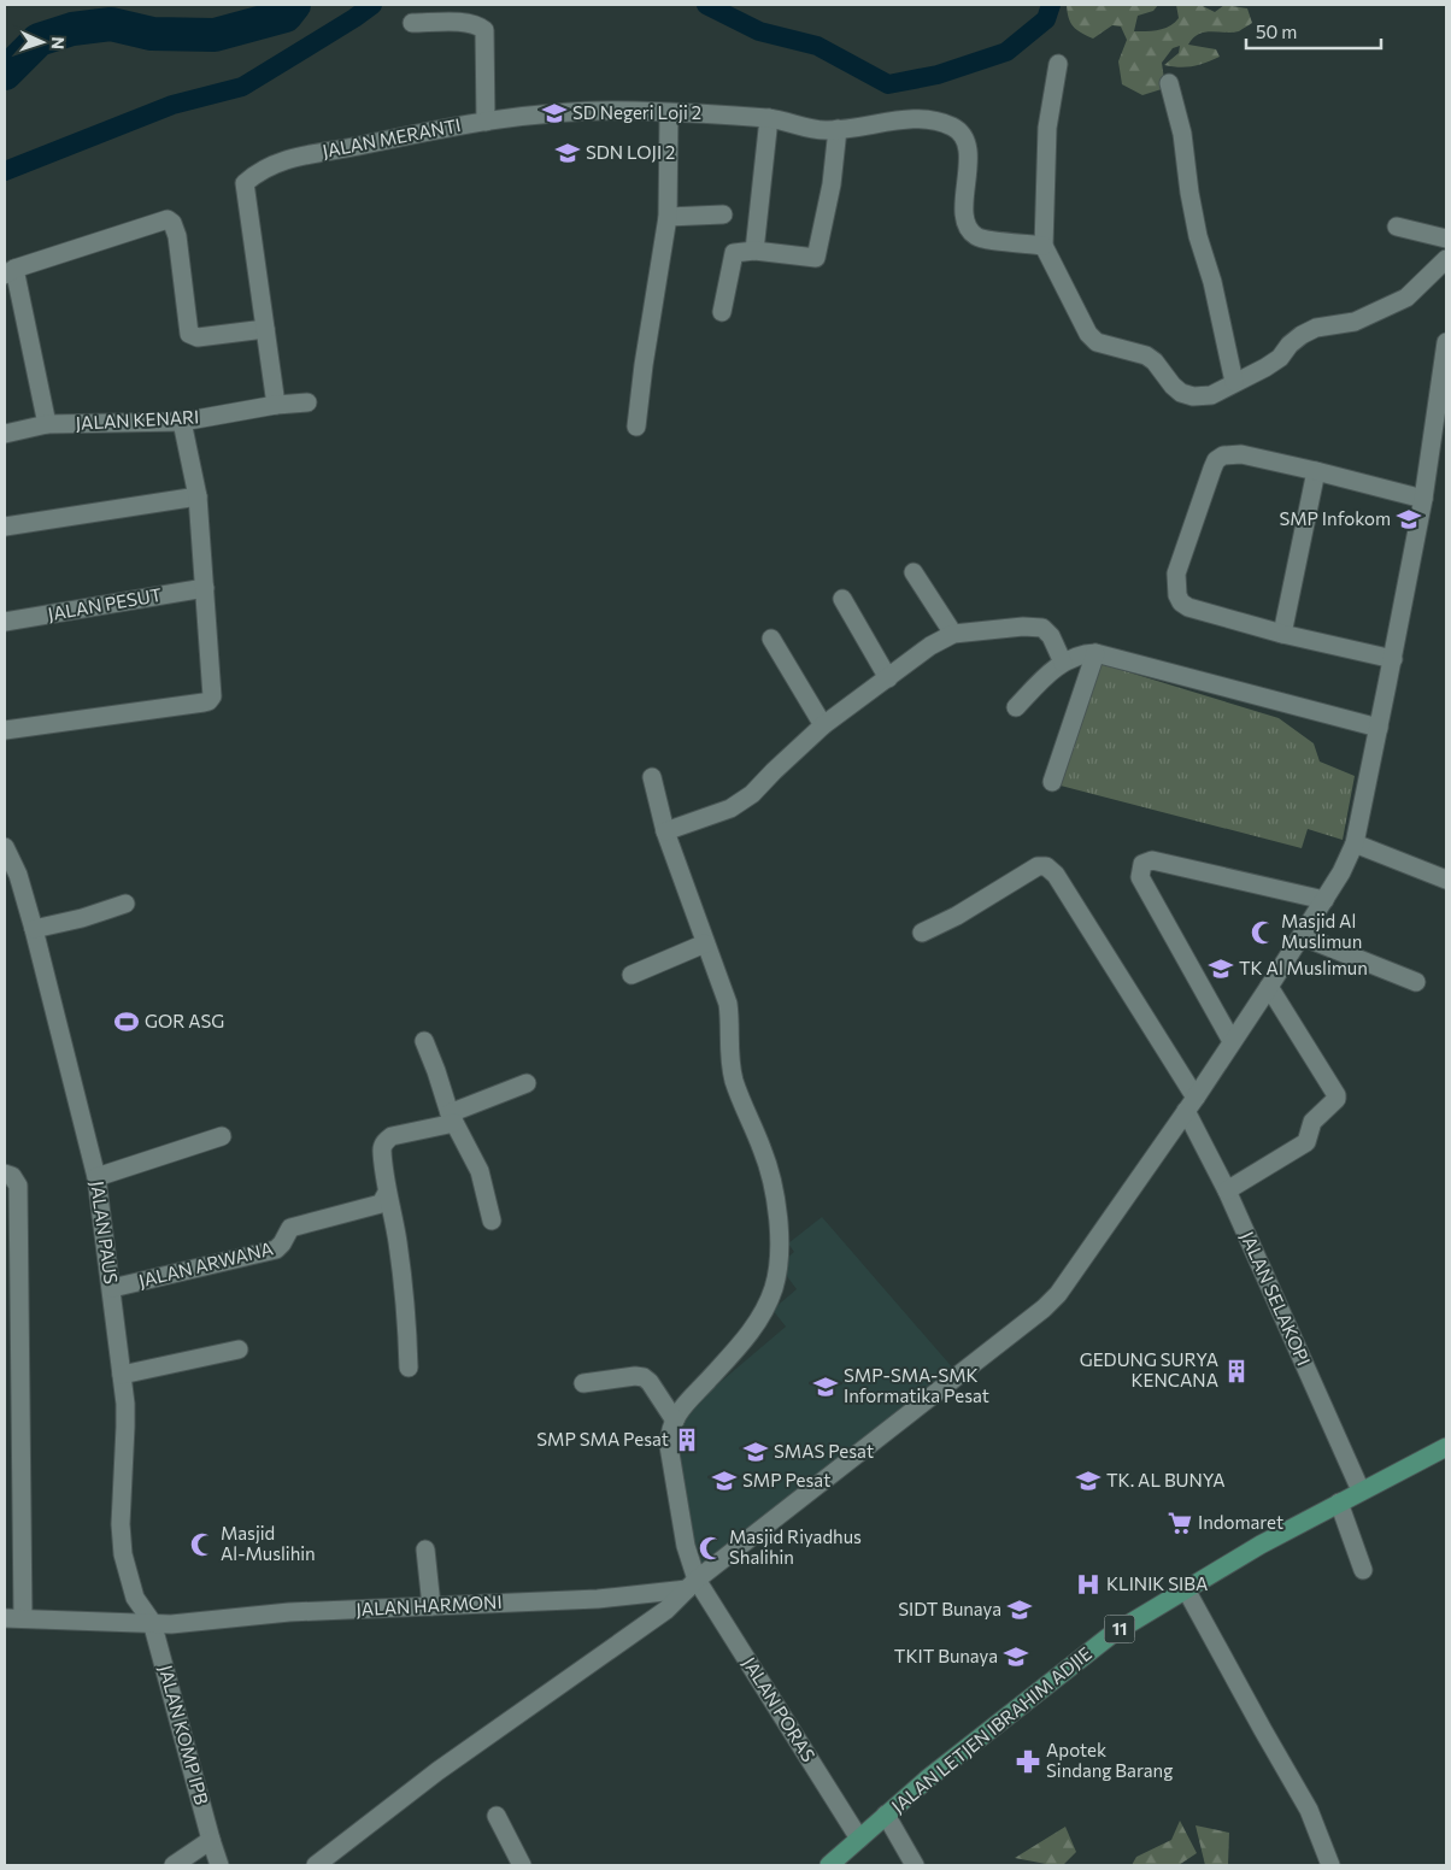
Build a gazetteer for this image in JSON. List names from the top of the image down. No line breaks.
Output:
{"streets":{"main road":["11","JALAN LETJEN IBRAHIM ADJIE"],"street":["JALAN MERANTI","JALAN KENARI","JALAN PESUT","JALAN PAUS","JALAN ARWANA","JALAN SELAKOPI","JALAN HARMONI","JALAN PORAS","JALAN KOMP IPB"]},"crossings":[["JALAN MERANTI","JALAN KENARI"],["JALAN PAUS","JALAN ARWANA"],["JALAN PAUS","JALAN HARMONI"],["JALAN PAUS","JALAN KOMP IPB"],["JALAN SELAKOPI","JALAN LETJEN IBRAHIM ADJIE"],["JALAN HARMONI","JALAN PORAS"],["JALAN HARMONI","JALAN KOMP IPB"],["JALAN PORAS","JALAN LETJEN IBRAHIM ADJIE"]],"places":{"school or university":["SD Negeri Loji 2","SDN LOJI 2","SMP Infokom","TK Al Muslimun","SMP-SMA-SMK Informatika Pesat","SMAS Pesat","SMP Pesat","TK. AL BUNYA","SIDT Bunaya","TKIT Bunaya"],"mosque":["Masjid Al Muslimun","Masjid Al-Muslihin","Masjid Riyadhus Shalihin"],"sports":["GOR ASG"],"building":["GEDUNG SURYA KENCANA","SMP SMA Pesat"],"supermarket":["Indomaret"],"hospital":["KLINIK SIBA"],"pharmacy":["Apotek Sindang Barang"]},"scale_bar":"50 m","north":"right"}
